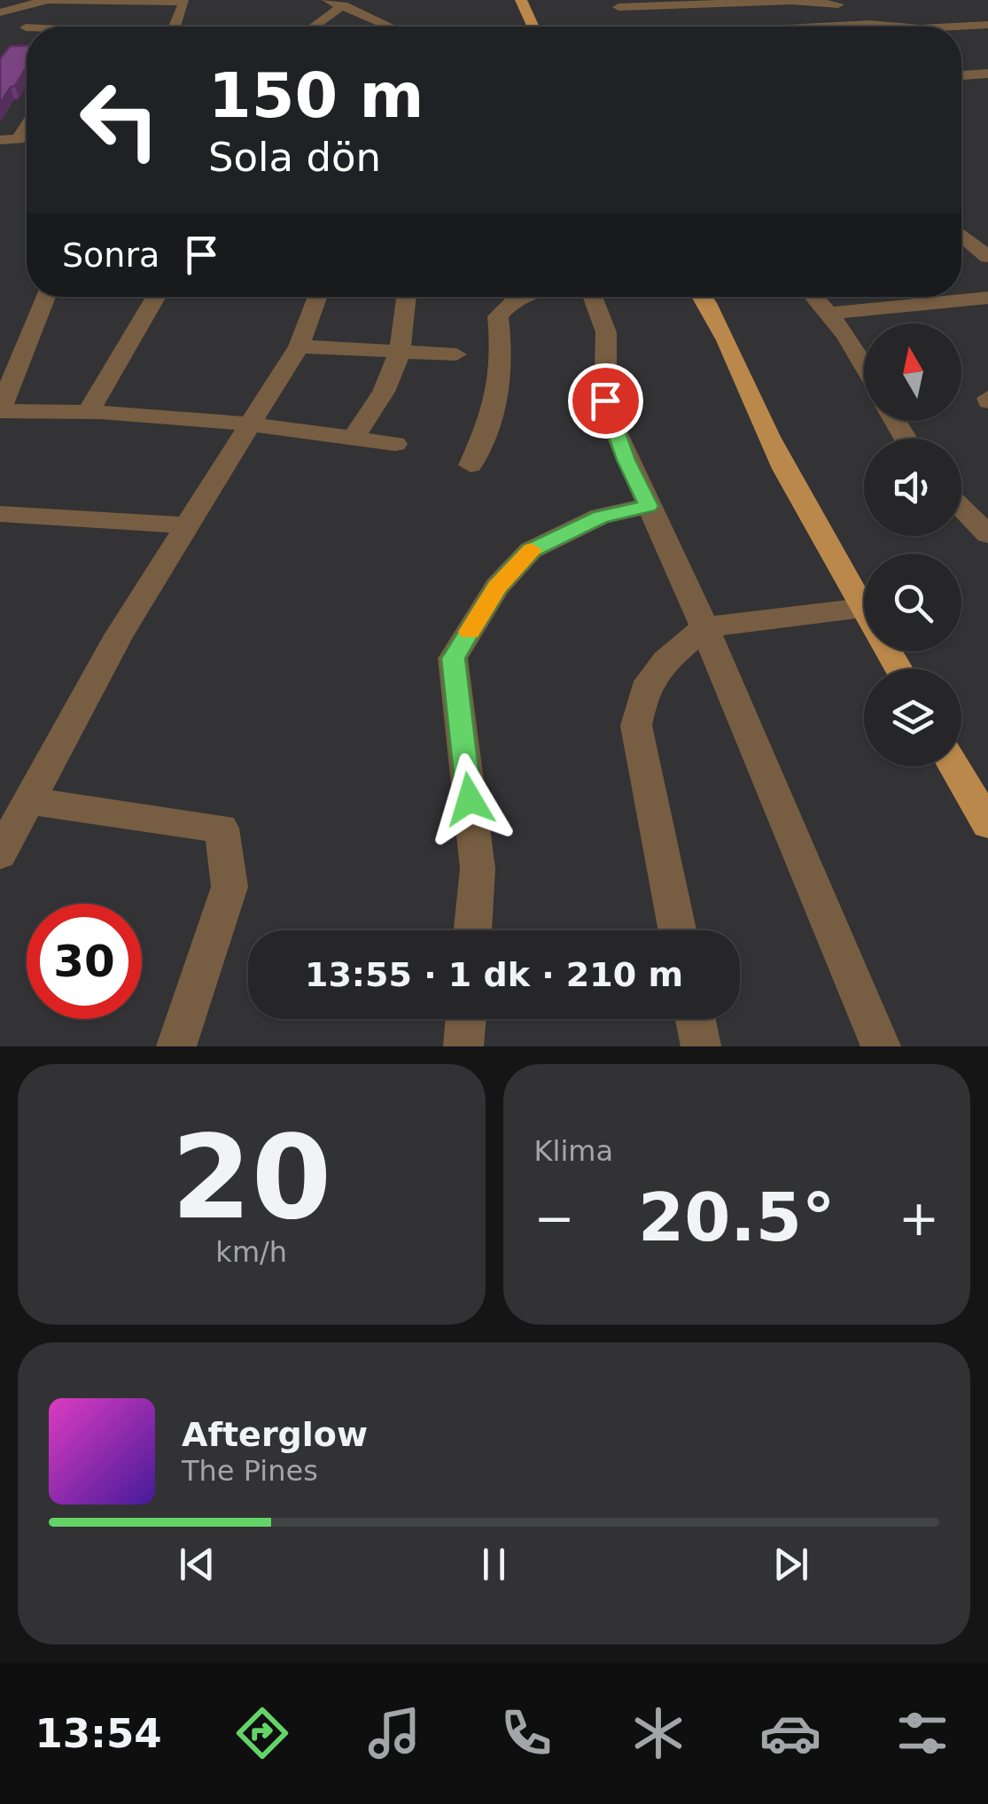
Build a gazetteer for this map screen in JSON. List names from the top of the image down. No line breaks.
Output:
{"north":"top","page":{"turn":["150 m","Sola dön"],"then":"Sonra","limit":"30","trip":"13:55 · 1 dk · 210 m","tile":[["20","km/h"],"Klima"],"heat":["−","20.5°","+"],"song":["Afterglow","The Pines"],"tabs":"13:54"}}
